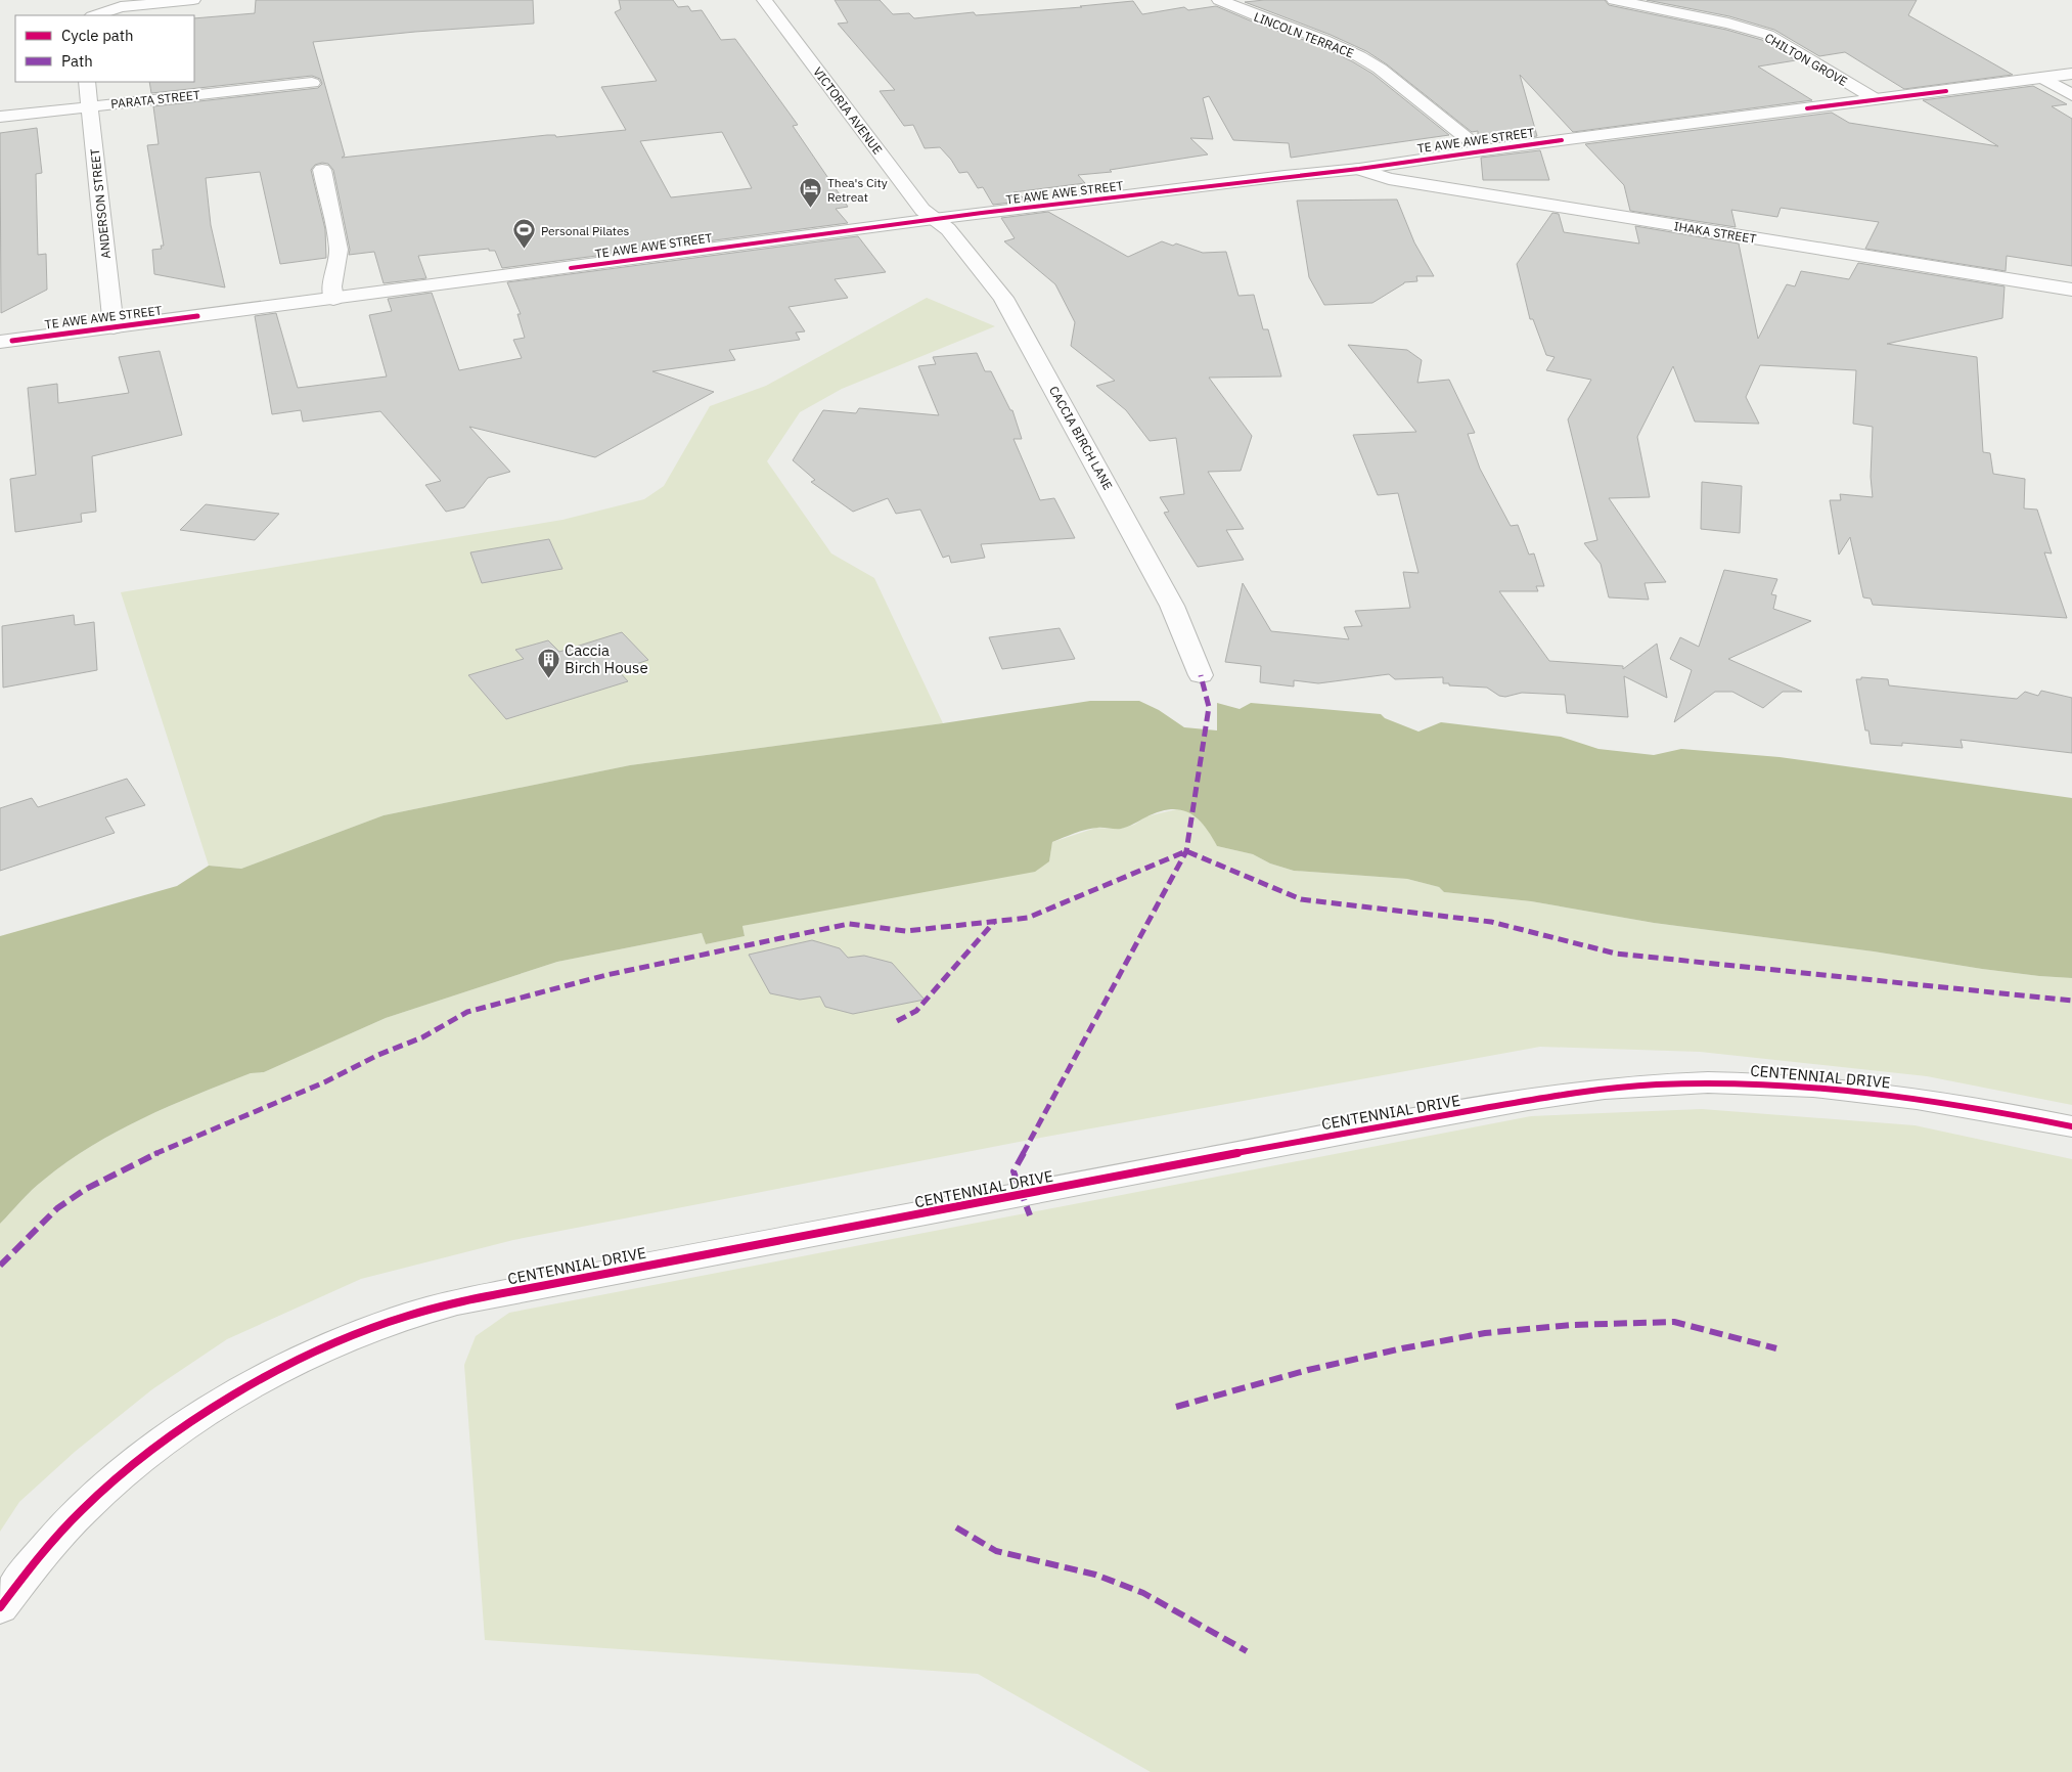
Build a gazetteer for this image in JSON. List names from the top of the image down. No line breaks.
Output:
{"streets":{"street":["LINCOLN TERRACE","CHILTON GROVE","PARATA STREET","VICTORIA AVENUE","TE AWE AWE STREET","ANDERSON STREET","IHAKA STREET","CACCIA BIRCH LANE","CENTENNIAL DRIVE"]},"crossings":[["LINCOLN TERRACE","TE AWE AWE STREET"],["CHILTON GROVE","TE AWE AWE STREET"],["PARATA STREET","ANDERSON STREET"],["VICTORIA AVENUE","TE AWE AWE STREET"],["VICTORIA AVENUE","CACCIA BIRCH LANE"],["TE AWE AWE STREET","ANDERSON STREET"],["TE AWE AWE STREET","IHAKA STREET"],["TE AWE AWE STREET","CACCIA BIRCH LANE"]],"places":{"hotel":["Thea's City Retreat"],"sports":["Personal Pilates"],"building":["Caccia Birch House"]},"legend":["Cycle path","Path"]}
